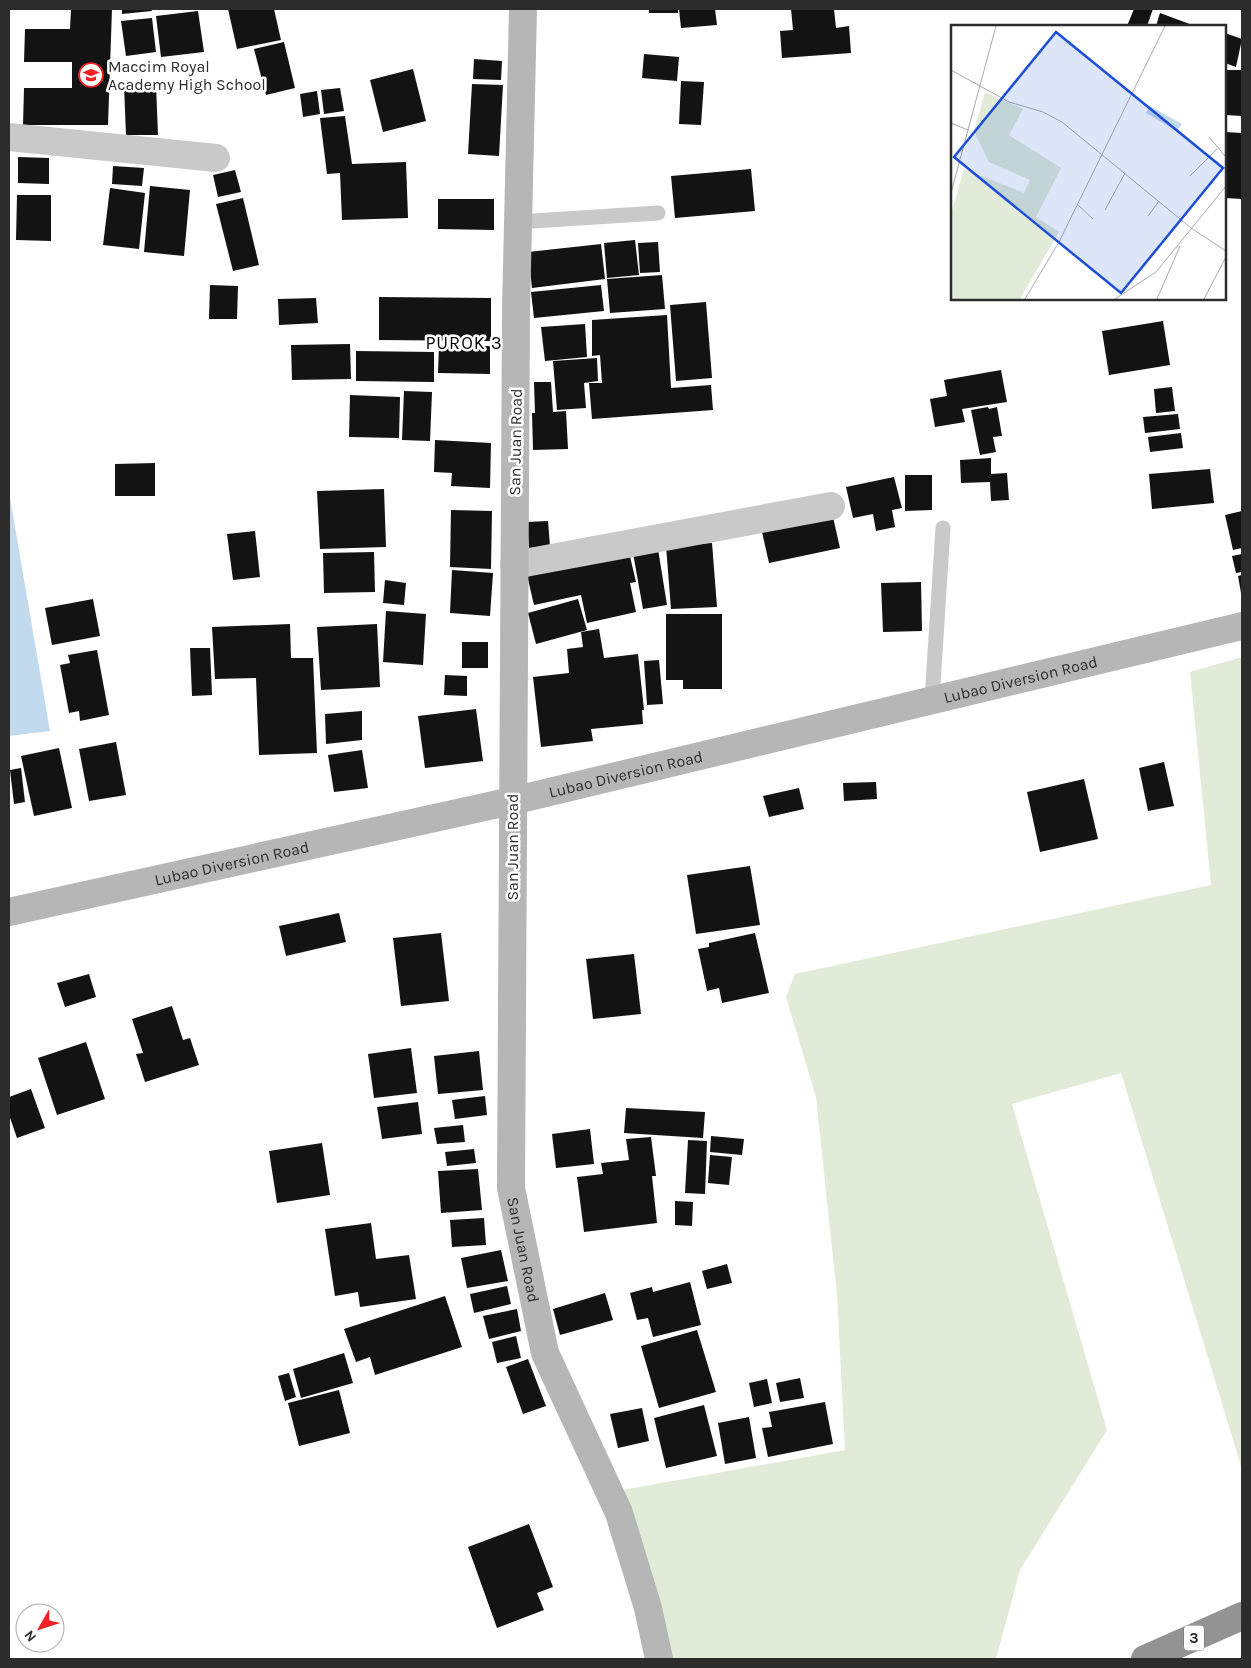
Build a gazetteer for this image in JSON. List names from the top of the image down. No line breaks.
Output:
{"streets":{"highway":["3"],"street":["San Juan Road","Lubao Diversion Road"]},"crossings":[["San Juan Road","Lubao Diversion Road"]],"districts":["PUROK 3"],"places":{"school or university":["Maccim Royal Academy High School"]},"north":"bottom left"}
